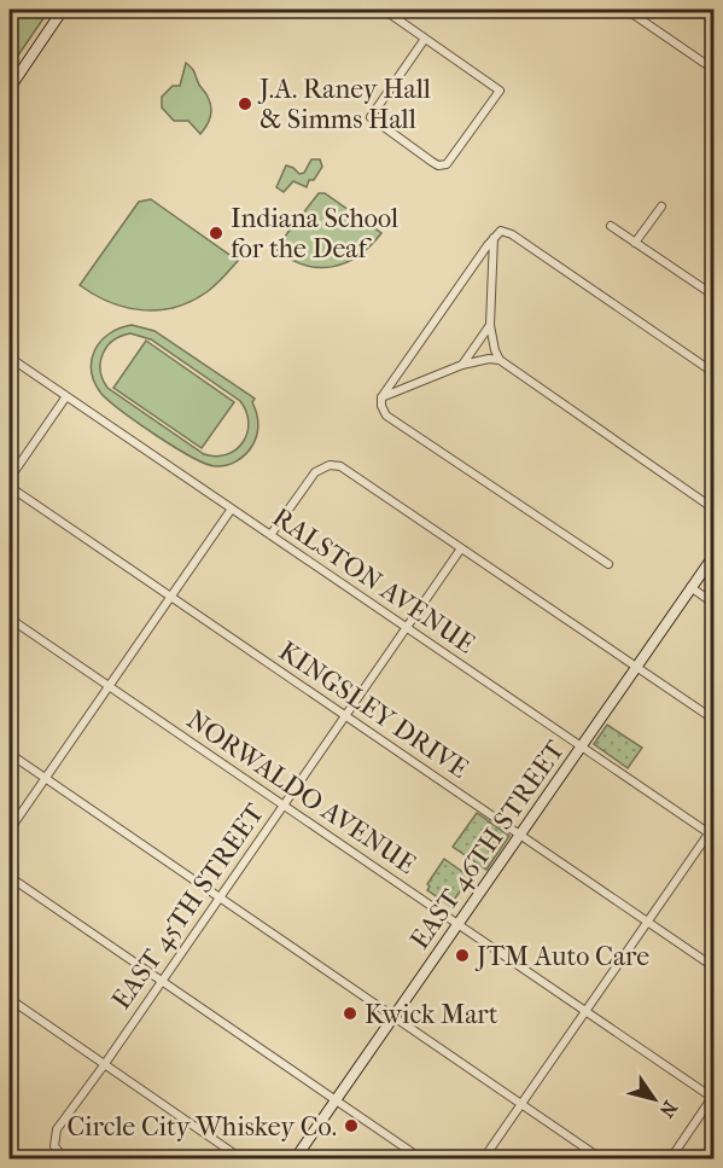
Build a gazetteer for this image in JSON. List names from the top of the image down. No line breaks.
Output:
{"streets":{"main road":["EAST 46TH STREET"],"street":["RALSTON AVENUE","KINGSLEY DRIVE","NORWALDO AVENUE","EAST 45TH STREET"]},"crossings":[["RALSTON AVENUE","EAST 46TH STREET"],["RALSTON AVENUE","EAST 45TH STREET"],["KINGSLEY DRIVE","EAST 46TH STREET"],["KINGSLEY DRIVE","EAST 45TH STREET"],["NORWALDO AVENUE","EAST 46TH STREET"],["NORWALDO AVENUE","EAST 45TH STREET"]],"places":["J.A. Raney Hall & Simms Hall","Indiana School for the Deaf","JTM Auto Care","Kwick Mart","Circle City Whiskey Co."],"north":"bottom right"}
